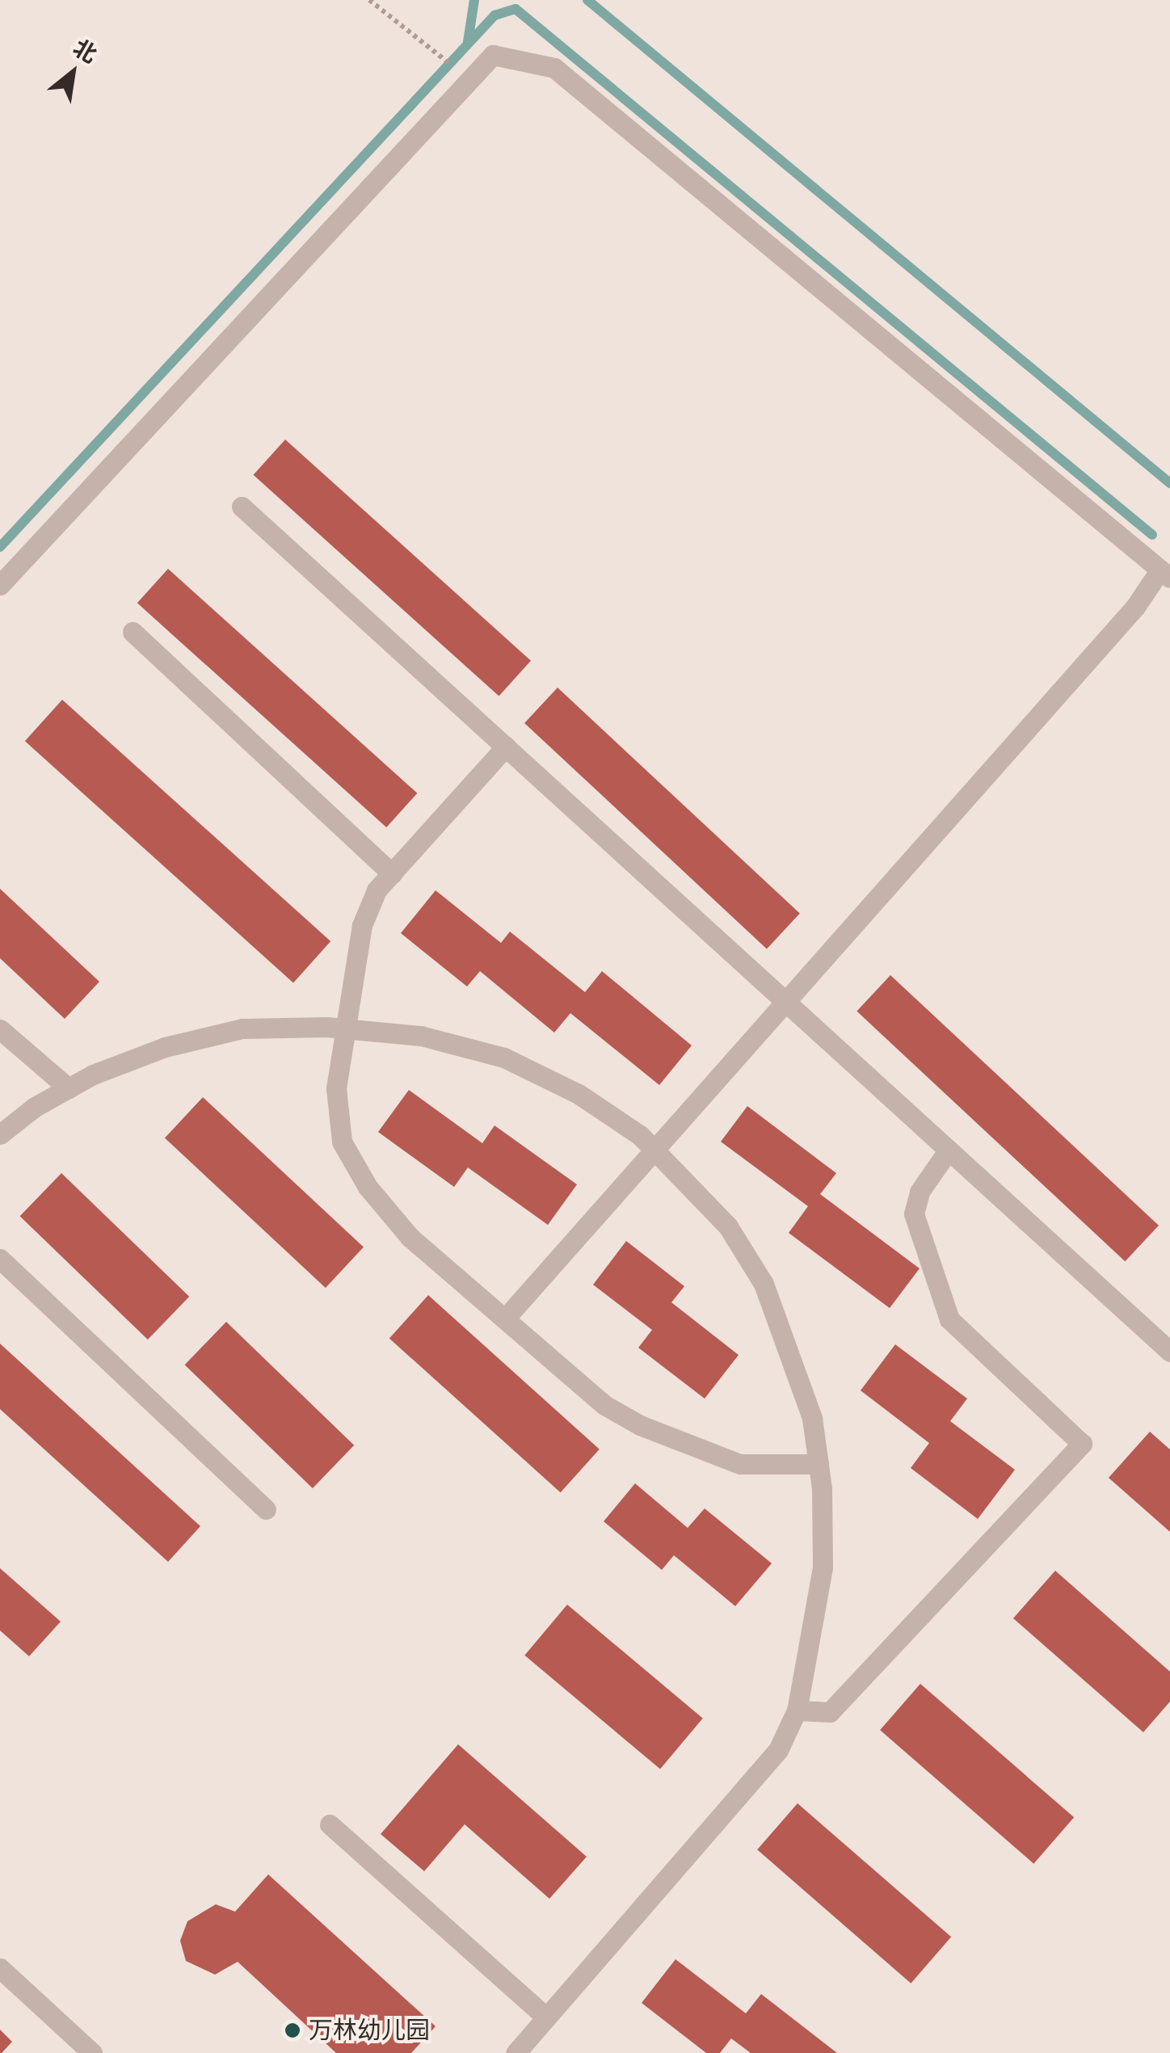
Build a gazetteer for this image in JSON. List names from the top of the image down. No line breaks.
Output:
{"places":["万林幼儿园"],"north":"top right"}
